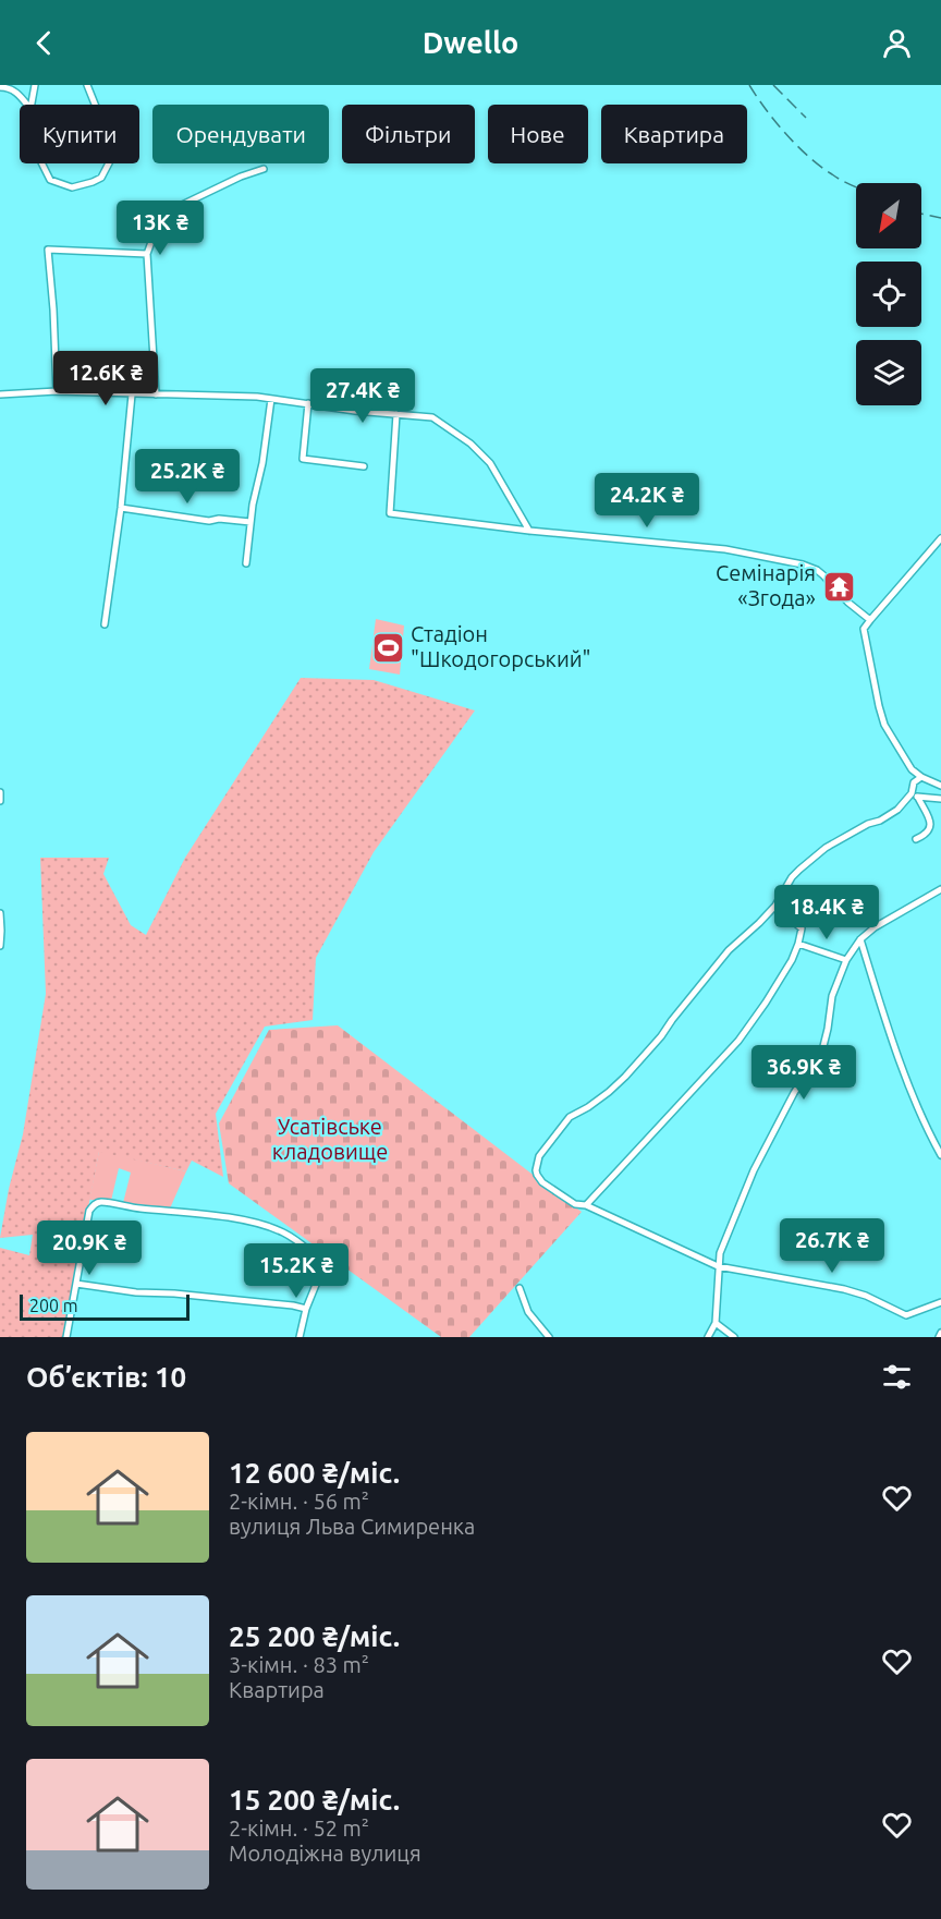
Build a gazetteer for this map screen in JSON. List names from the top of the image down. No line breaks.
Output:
{"parks":["Усатівське кладовище"],"places":{"temple":["Семінарія «Згода»"],"sports":["Стадіон \"Шкодогорський\""]},"scale_bar":"200 m","north":"bottom left","page":{"header":"Dwello","chip":["Купити","Орендувати","Фільтри","Нове","Квартира"],"price":["13K ₴","12.6K ₴","27.4K ₴","25.2K ₴","24.2K ₴","18.4K ₴","36.9K ₴","26.7K ₴","20.9K ₴","15.2K ₴"],"scale":"200 m","heading":"Об’єктів: 10","list":[{"name":"12 600 ₴/міс.","note":"2-кімн. · 56 m² · вулиця Льва Симиренка"},{"name":"25 200 ₴/міс.","note":"3-кімн. · 83 m² · Квартира"},{"name":"15 200 ₴/міс.","note":"2-кімн. · 52 m² · Молодіжна вулиця"}]}}
